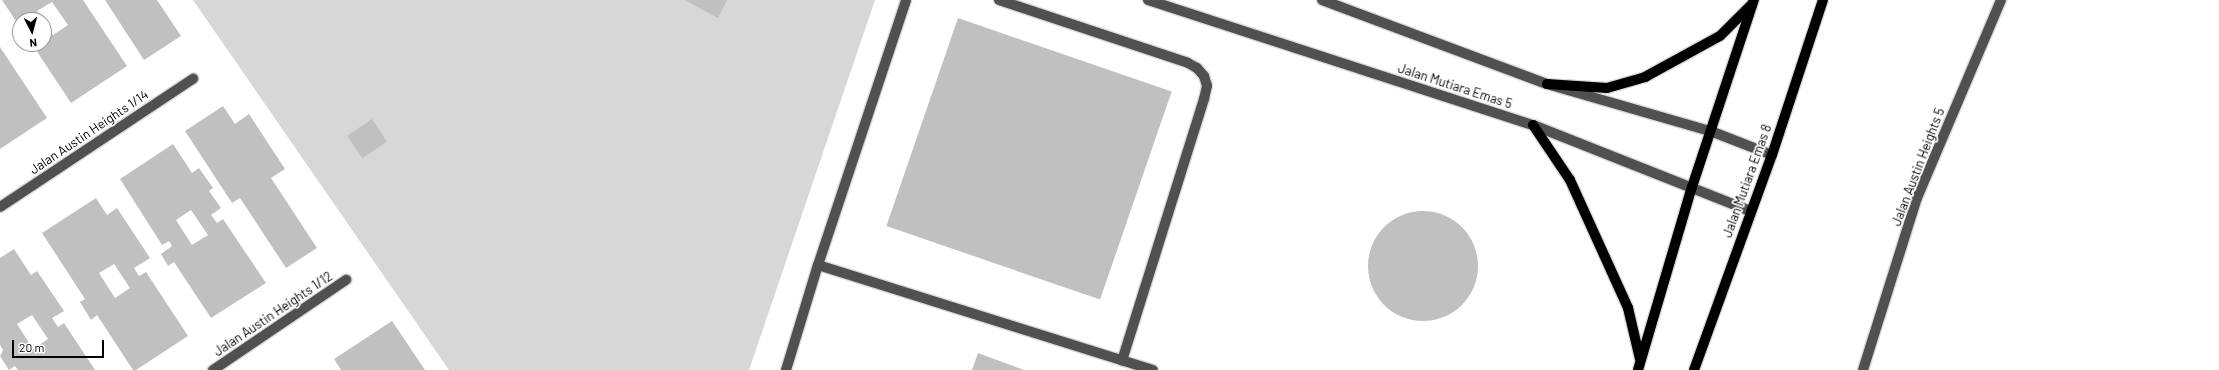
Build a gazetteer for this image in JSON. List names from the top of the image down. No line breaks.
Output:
{"streets":{"main road":["Jalan Mutiara Emas 8"],"street":["Jalan Mutiara Emas 5","Jalan Austin Heights 1/14","Jalan Austin Heights 5","Jalan Austin Heights 1/12"]},"crossings":[["Jalan Mutiara Emas 5","Jalan Mutiara Emas 8"]],"scale_bar":"20 m","north":"bottom"}
